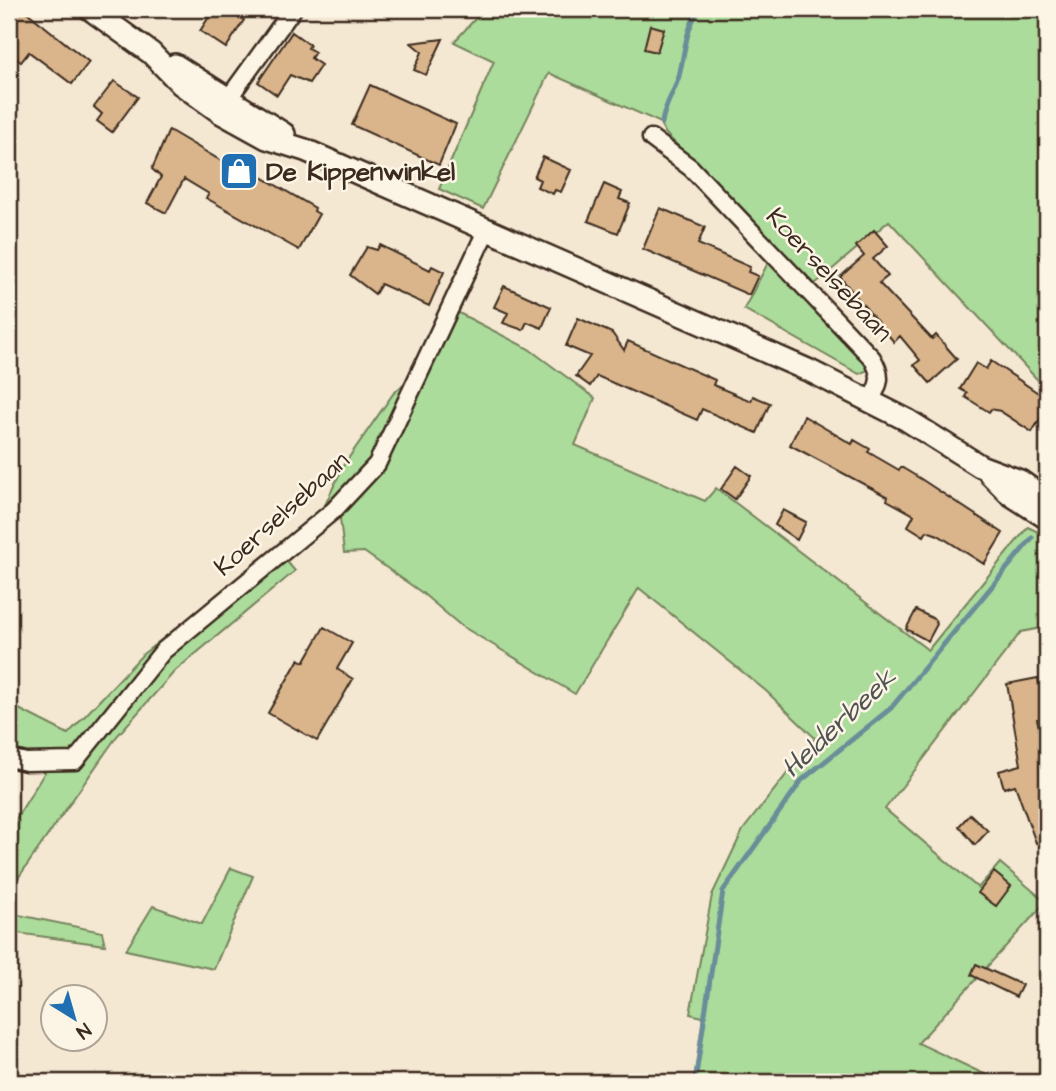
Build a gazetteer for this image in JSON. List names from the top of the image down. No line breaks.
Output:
{"streets":{"street":["Koerselsebaan"]},"water":["Helderbeek"],"places":{"shop":["De Kippenwinkel"]},"north":"bottom right"}
